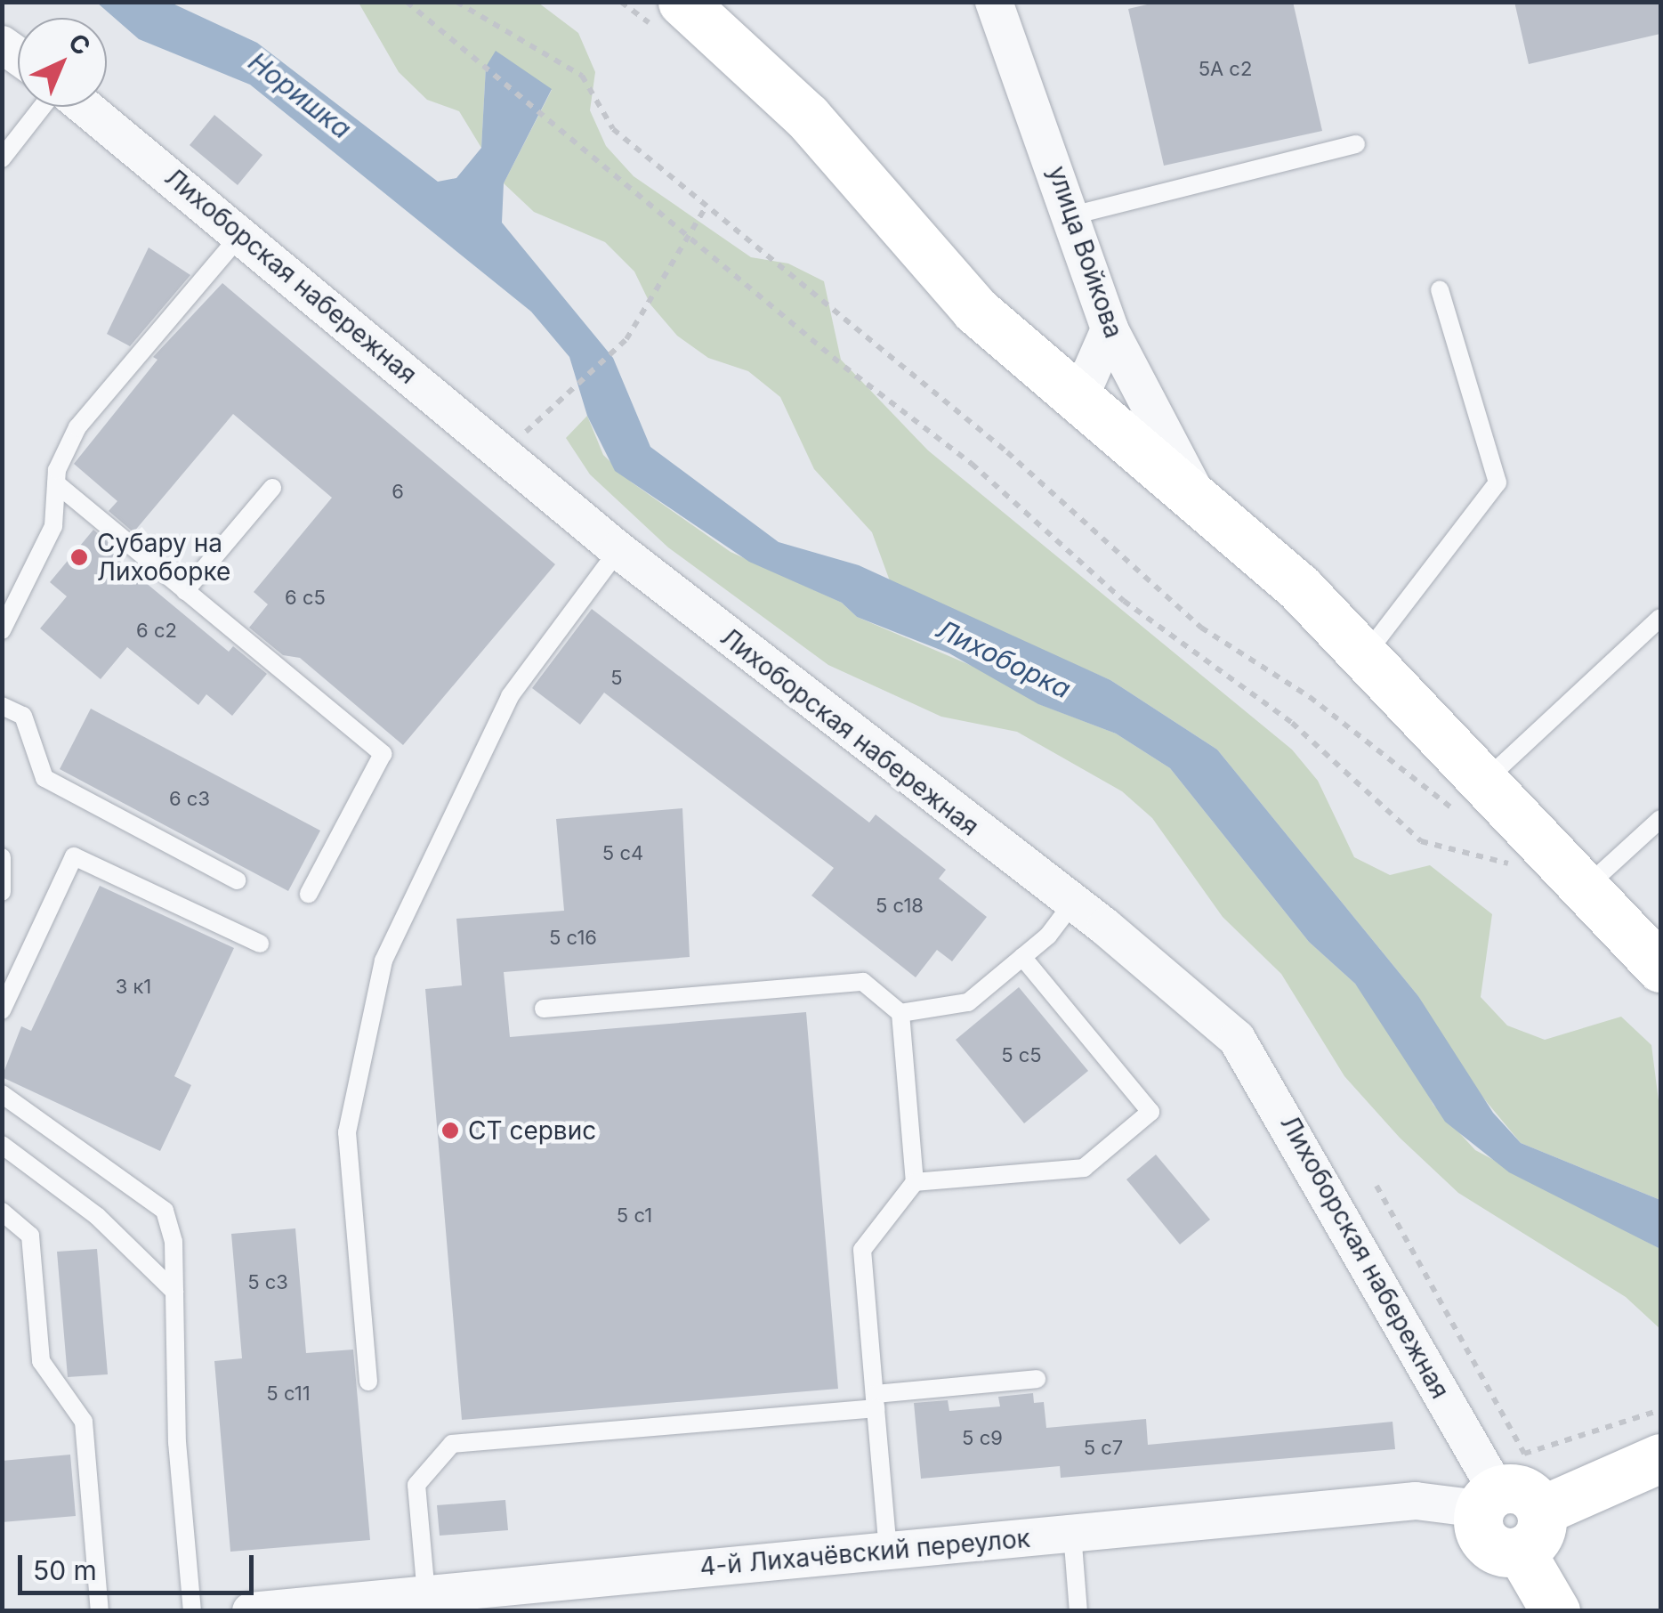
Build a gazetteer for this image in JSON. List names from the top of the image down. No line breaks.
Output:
{"streets":{"street":["улица Войкова","Лихоборская набережная","4-й Лихачёвский переулок"]},"crossings":[["Лихоборская набережная","4-й Лихачёвский переулок"]],"water":["Норишка","Лихоборка"],"places":["Субару на Лихоборке","СТ сервис"],"house_numbers":["5А с2","6","6 с5","6 с2","5","6 с3","5 с4","5 с18","5 с16","3 к1","5 с5","5 с1","5 с3","5 с11","5 с9","5 с7"],"scale_bar":"50 m","north":"top right"}
